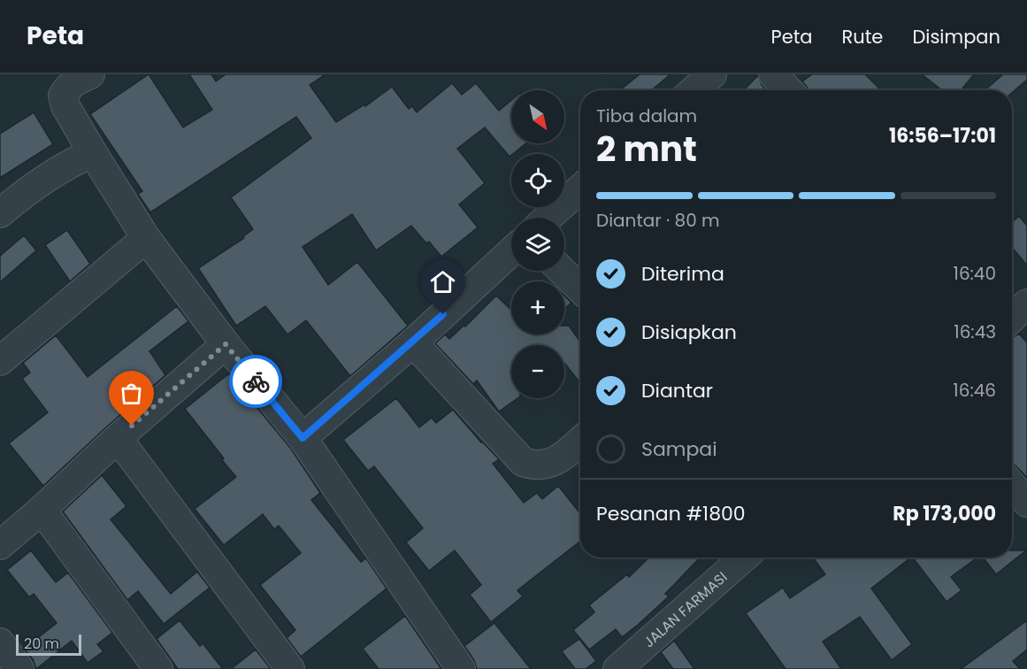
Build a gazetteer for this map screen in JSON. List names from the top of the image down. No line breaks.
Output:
{"streets":{"street":["JALAN FARMASI"]},"scale_bar":"20 m","north":"bottom right","page":{"header":"Peta","nav":["Peta","Rute","Disimpan"],"map_buttons":["+","−"],"heading":["2 mnt","Tiba dalam","16:56–17:01"],"panel":["Pesanan #1800","Rp 173,000"],"bar":"Diantar · 80 m","list":[["Diterima","16:40"],["Disiapkan","16:43"],["Diantar","16:46"],"Sampai"],"scale":"20 m"}}
